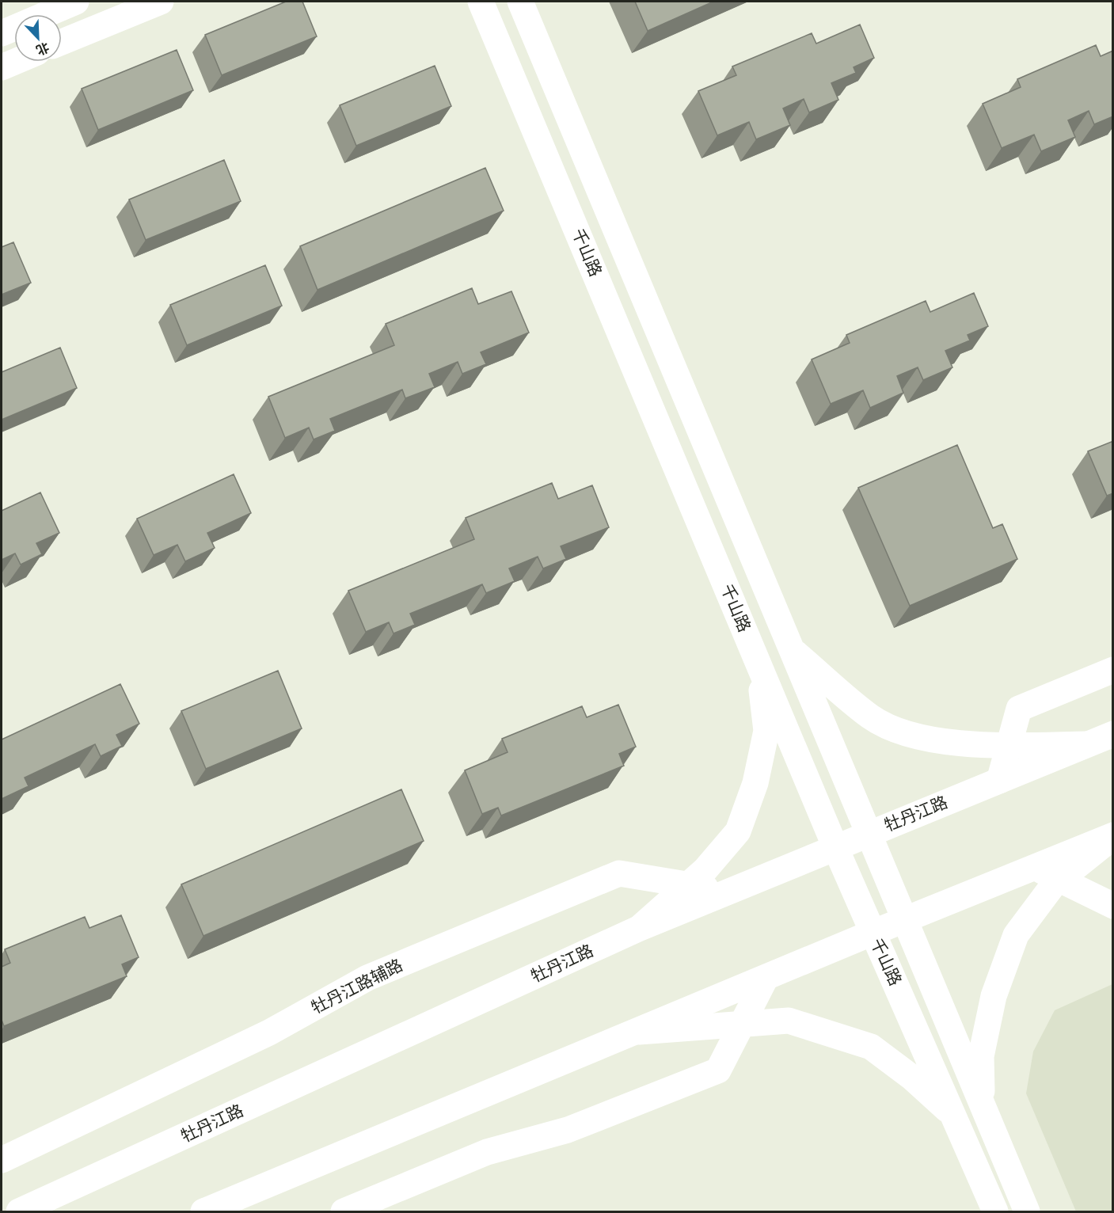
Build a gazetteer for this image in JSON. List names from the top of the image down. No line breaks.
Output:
{"streets":{"street":["千山路","牡丹江路","牡丹江路辅路"]},"crossings":[["千山路","牡丹江路"],["牡丹江路","牡丹江路辅路"]],"north":"bottom right"}
